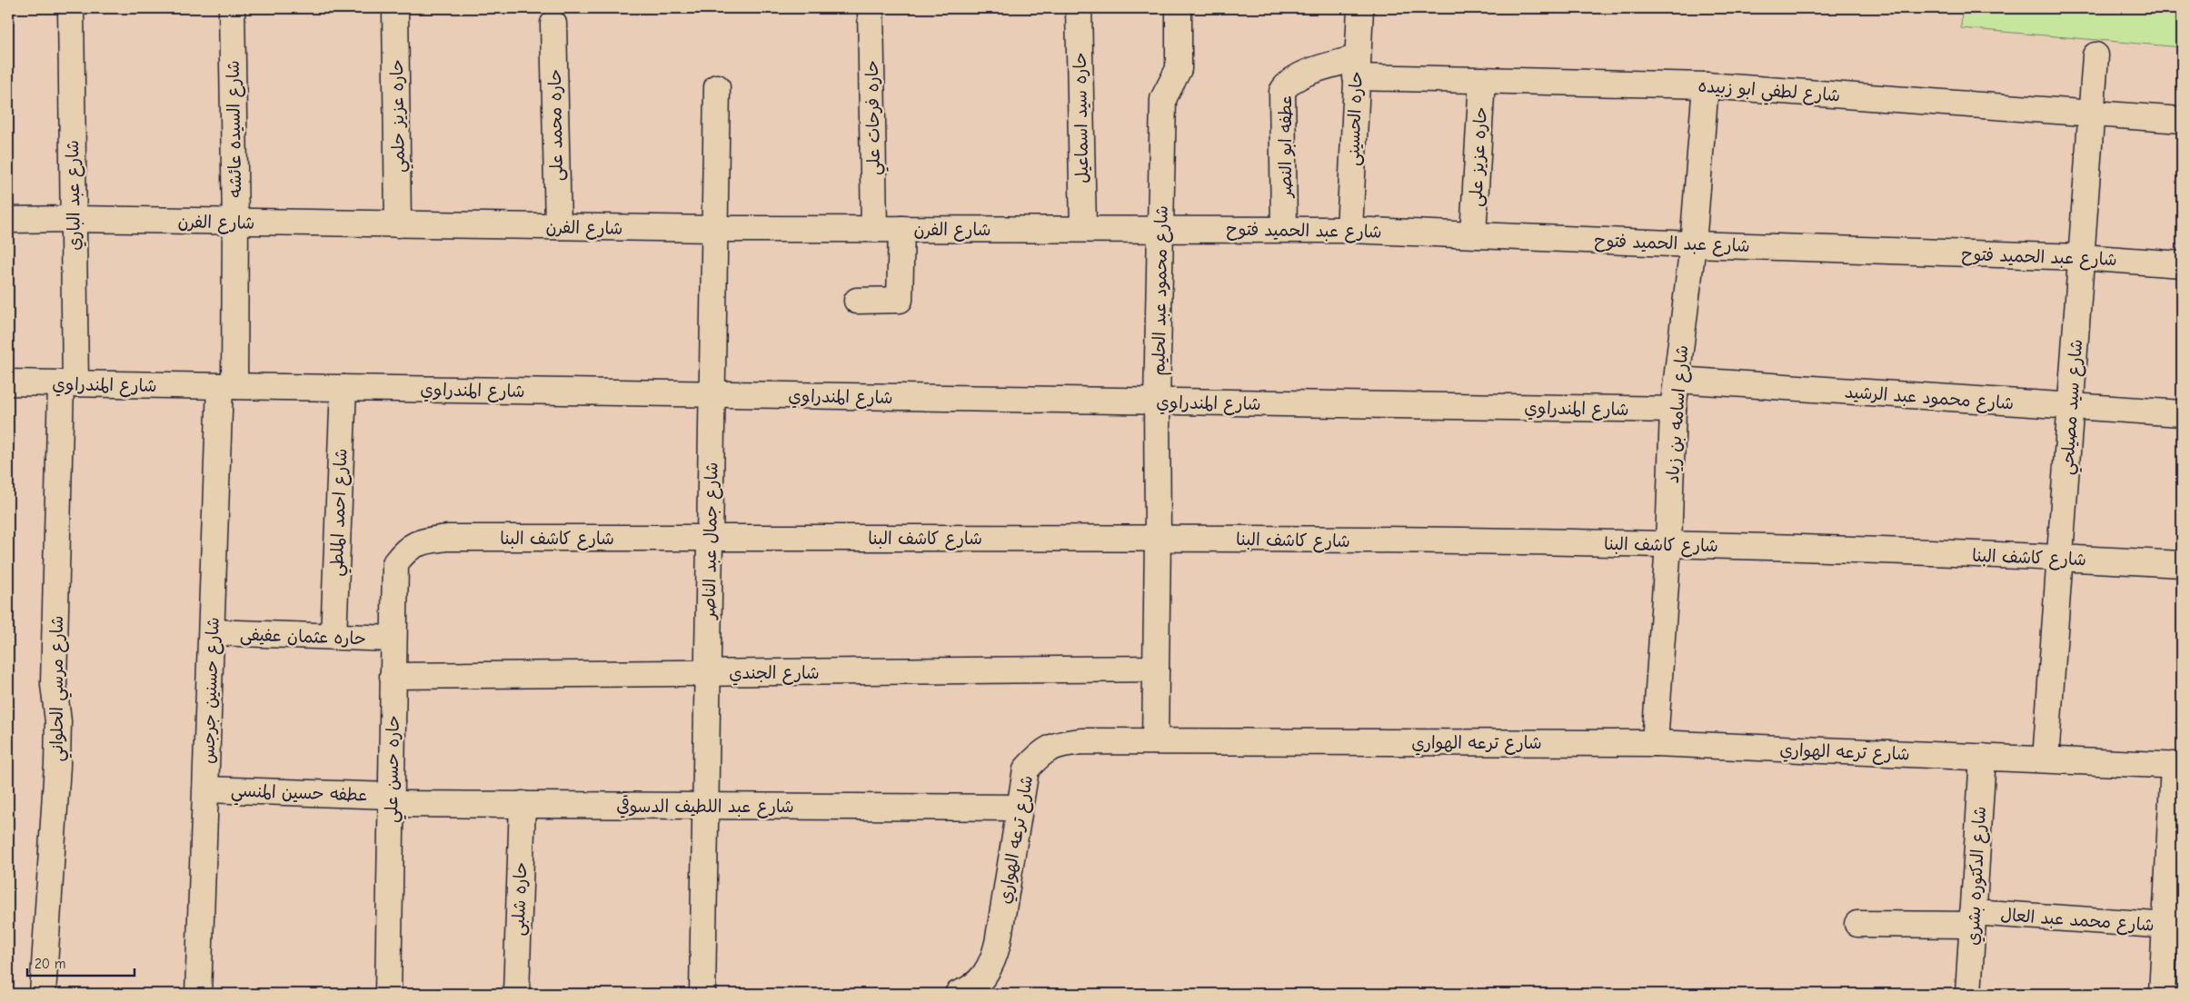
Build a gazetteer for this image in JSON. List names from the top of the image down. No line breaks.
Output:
{"streets":{"street":["شارع لطفي ابو زبيده","حاره عزيز حلمي","حاره فرحات علي","حاره سيد اسماعيل","حاره الحسينى","حاره محمد على","شارع السيده عائشه","عطفه ابو النصر","حاره عزيز على","شارع عبد الباري","شارع الفرن","شارع عبد الحميد فتوح","شارع محمود عبد الحليم","شارع المندراوي","شارع محمود عبد الرشيد","شارع سيد مصيلحي","شارع اسامه بن زياد","شارع احمد الملطي","شارع كاشف البنا","شارع جمال عبد الناصر","حاره عثمان عفيفى","شارع الجندي","شارع مرسي الحلواني","شارع حسنين جرجس","شارع ترعه الهواري","حاره حسن علي","عطفه حسين المنسي","شارع عبد اللطيف الدسوقي","شارع الدكتوره بشري","حاره شلبى","شارع محمد عبد العال"]},"crossings":[["شارع لطفي ابو زبيده","حاره الحسينى"],["شارع لطفي ابو زبيده","عطفه ابو النصر"],["شارع لطفي ابو زبيده","حاره عزيز على"],["شارع لطفي ابو زبيده","شارع سيد مصيلحي"],["شارع لطفي ابو زبيده","شارع اسامه بن زياد"],["حاره عزيز حلمي","شارع الفرن"],["حاره فرحات علي","شارع الفرن"],["حاره سيد اسماعيل","شارع الفرن"],["حاره الحسينى","عطفه ابو النصر"],["حاره الحسينى","شارع عبد الحميد فتوح"],["حاره محمد على","شارع الفرن"],["شارع السيده عائشه","شارع الفرن"],["شارع السيده عائشه","شارع المندراوي"],["شارع السيده عائشه","شارع حسنين جرجس"],["عطفه ابو النصر","شارع عبد الحميد فتوح"],["حاره عزيز على","شارع عبد الحميد فتوح"],["شارع عبد الباري","شارع الفرن"],["شارع عبد الباري","شارع المندراوي"],["شارع عبد الباري","شارع مرسي الحلواني"],["شارع الفرن","شارع عبد الحميد فتوح"],["شارع الفرن","شارع محمود عبد الحليم"],["شارع الفرن","شارع جمال عبد الناصر"],["شارع عبد الحميد فتوح","شارع محمود عبد الحليم"],["شارع عبد الحميد فتوح","شارع سيد مصيلحي"],["شارع عبد الحميد فتوح","شارع اسامه بن زياد"],["شارع محمود عبد الحليم","شارع المندراوي"],["شارع محمود عبد الحليم","شارع كاشف البنا"],["شارع محمود عبد الحليم","شارع الجندي"],["شارع محمود عبد الحليم","شارع ترعه الهواري"],["شارع المندراوي","شارع اسامه بن زياد"],["شارع المندراوي","شارع احمد الملطي"],["شارع المندراوي","شارع جمال عبد الناصر"],["شارع المندراوي","شارع مرسي الحلواني"],["شارع المندراوي","شارع حسنين جرجس"],["شارع محمود عبد الرشيد","شارع سيد مصيلحي"],["شارع محمود عبد الرشيد","شارع اسامه بن زياد"],["شارع سيد مصيلحي","شارع كاشف البنا"],["شارع سيد مصيلحي","شارع ترعه الهواري"],["شارع اسامه بن زياد","شارع كاشف البنا"],["شارع اسامه بن زياد","شارع ترعه الهواري"],["شارع احمد الملطي","حاره عثمان عفيفى"],["شارع كاشف البنا","شارع جمال عبد الناصر"],["شارع كاشف البنا","حاره حسن علي"],["شارع جمال عبد الناصر","شارع الجندي"],["شارع جمال عبد الناصر","شارع عبد اللطيف الدسوقي"],["حاره عثمان عفيفى","شارع حسنين جرجس"],["حاره عثمان عفيفى","حاره حسن علي"],["شارع الجندي","حاره حسن علي"],["شارع حسنين جرجس","عطفه حسين المنسي"],["شارع ترعه الهواري","شارع عبد اللطيف الدسوقي"],["شارع ترعه الهواري","شارع الدكتوره بشري"],["حاره حسن علي","عطفه حسين المنسي"],["حاره حسن علي","شارع عبد اللطيف الدسوقي"],["عطفه حسين المنسي","شارع عبد اللطيف الدسوقي"],["شارع عبد اللطيف الدسوقي","حاره شلبى"],["شارع الدكتوره بشري","شارع محمد عبد العال"]],"scale_bar":"20 m"}
